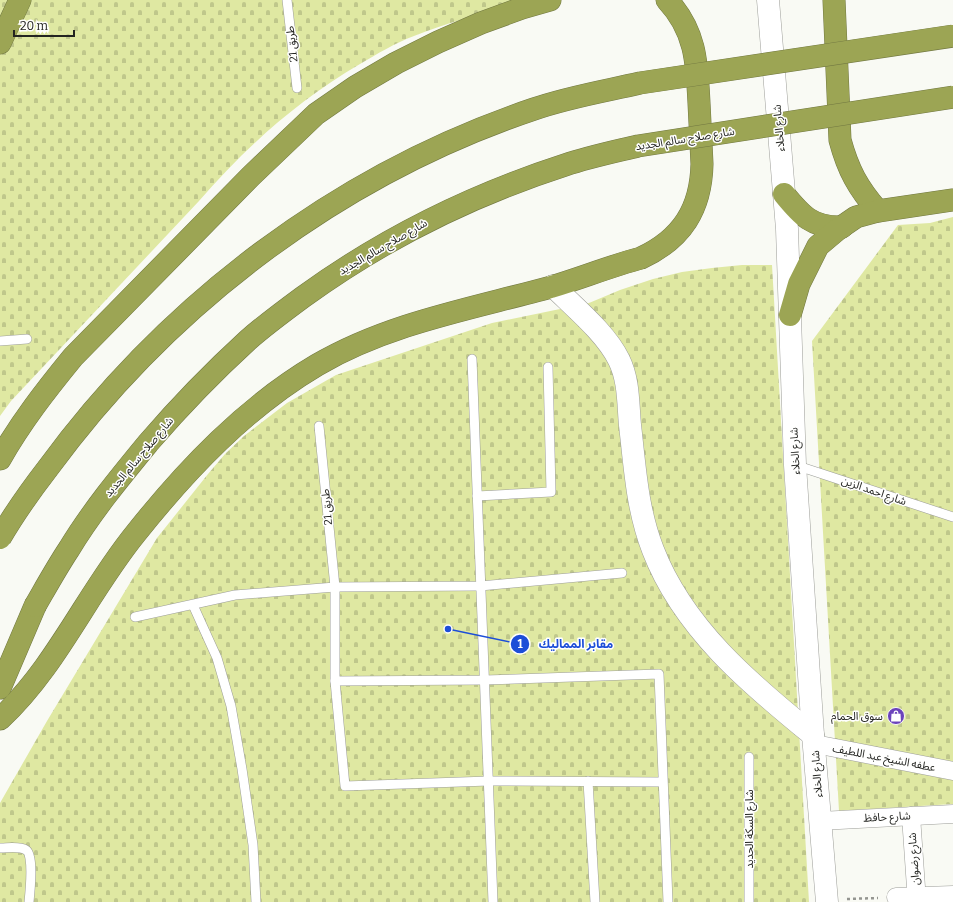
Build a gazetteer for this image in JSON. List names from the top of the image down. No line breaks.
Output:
{"streets":{"highway":["شارع صلاح سالم الجديد"],"street":["شارع الخلاء","عطفه الشيخ عبد اللطيف","شارع حافظ","شارع رضوان"],"lane":["طريق 21","شارع احمد الزين","شارع السكة الحديد"]},"crossings":[["شارع الخلاء","شارع احمد الزين"],["شارع الخلاء","عطفه الشيخ عبد اللطيف"],["شارع الخلاء","شارع حافظ"],["شارع حافظ","شارع رضوان"]],"places":{"other":["مقابر المماليك"],"shop":["سوق الحمام"]},"scale_bar":"20 m"}
